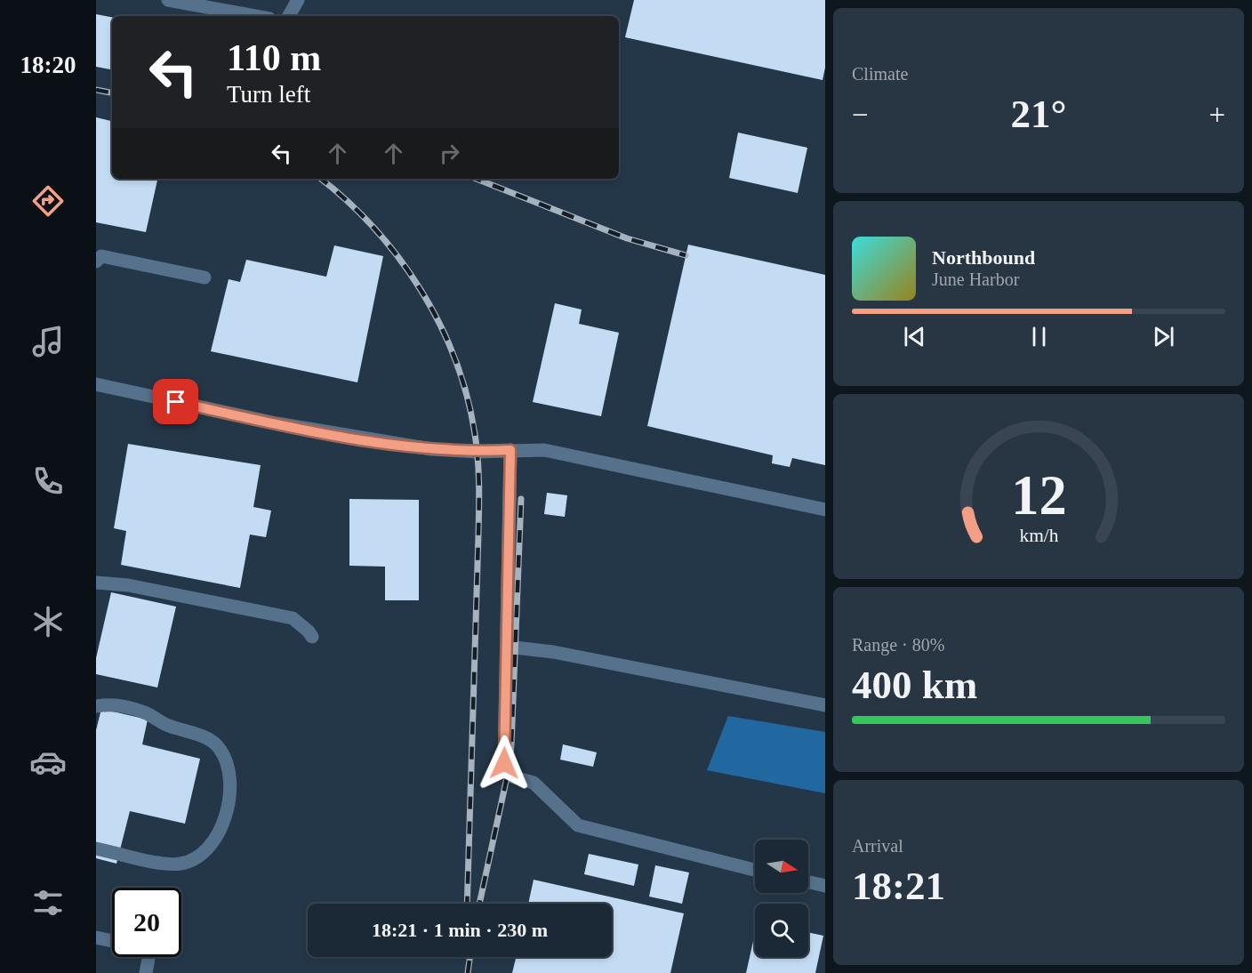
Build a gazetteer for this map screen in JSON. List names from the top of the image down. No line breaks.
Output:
{"north":"right","page":{"tabs":"18:20","tile":["Climate",["Range · 80%","400 km"],["Arrival","18:21"]],"turn":["110 m","Turn left"],"heat":["−","21°","+"],"song":["Northbound","June Harbor"],"limit":"20","trip":"18:21 · 1 min · 230 m","gauge":["12","km/h"]}}
